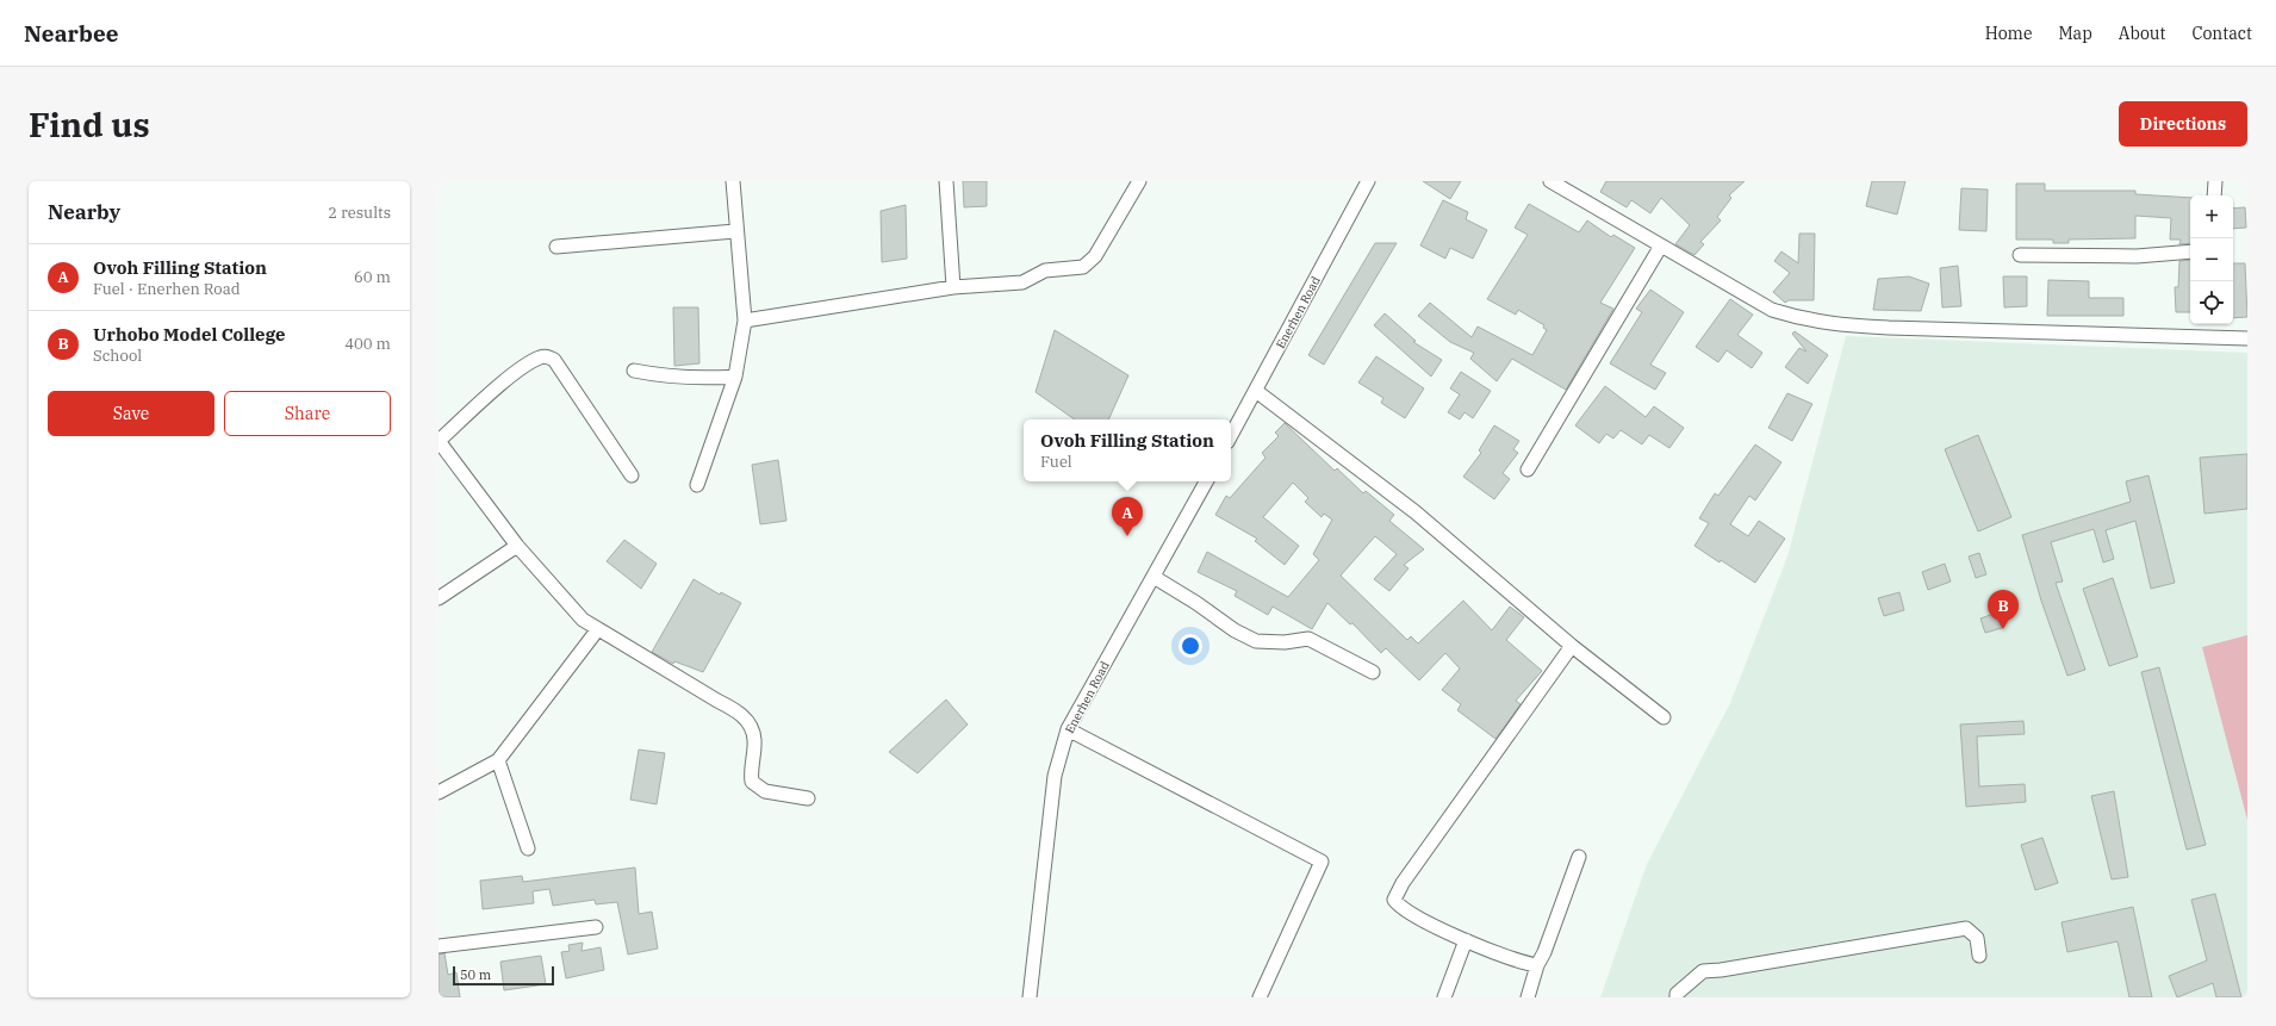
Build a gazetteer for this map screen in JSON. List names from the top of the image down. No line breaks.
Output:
{"streets":{"street":["Enerhen Road"]},"scale_bar":"50 m","page":{"header":"Nearbee","nav":["Home","Map","About","Contact"],"buttons":["Directions",["Save","Share"]],"title":"Find us","heading":["Nearby","2 results"],"map_buttons":["+","−"],"list":[{"mark":"A","name":"Ovoh Filling Station","note":"Fuel · Enerhen Road","value":"60 m"},{"mark":"B","name":"Urhobo Model College","note":"School","value":"400 m"}],"popup":["Ovoh Filling Station","Fuel"],"pins":["A","B"],"scale":"50 m"}}
